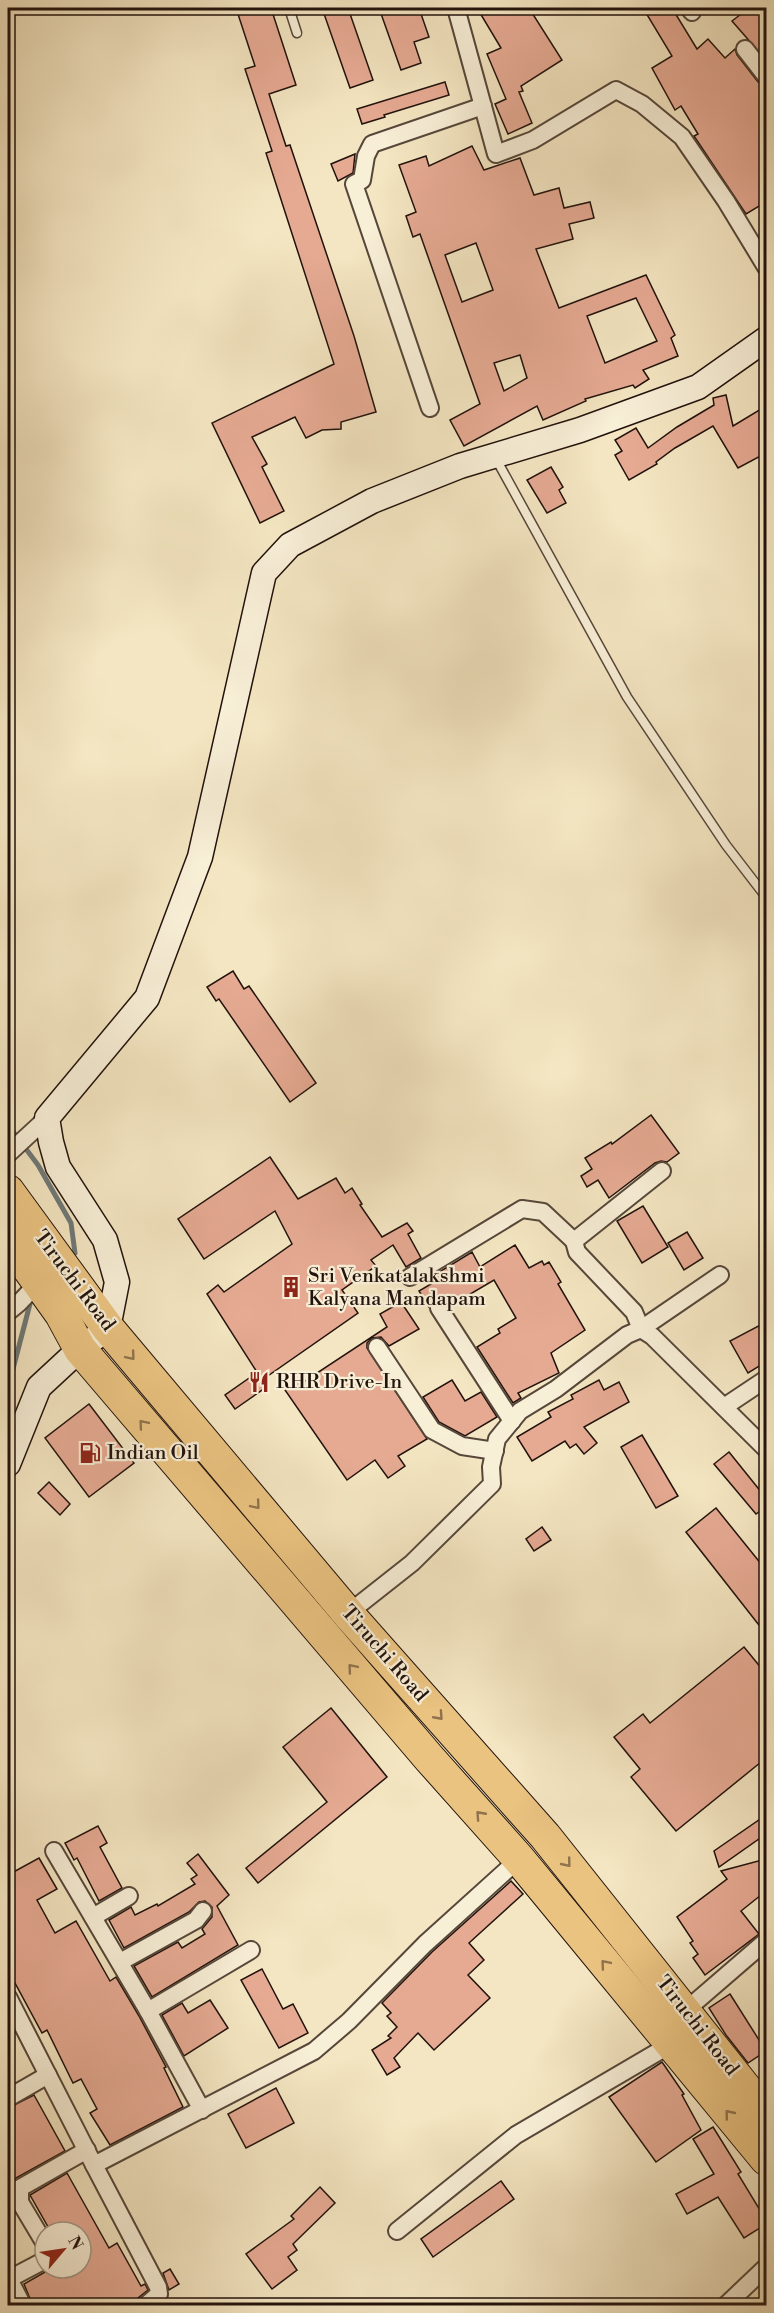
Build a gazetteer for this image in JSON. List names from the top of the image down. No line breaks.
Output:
{"streets":{"highway":["Tiruchi Road"]},"places":{"building":["Sri Venkatalakshmi Kalyana Mandapam"],"restaurant":["RHR Drive-In"],"fuel station":["Indian Oil"]},"north":"top right"}
